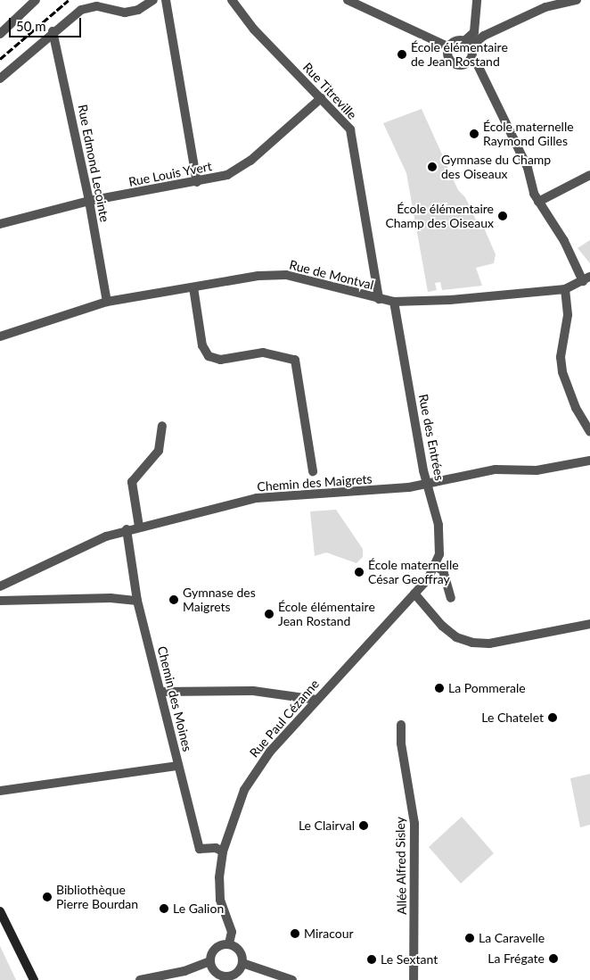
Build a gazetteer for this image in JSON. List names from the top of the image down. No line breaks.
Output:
{"streets":{"street":["Rue Titreville","Rue Edmond Lecointe","Rue Louis Yvert","Rue de Montval","Rue des Entrées","Chemin des Maigrets","Chemin des Moines","Rue Paul Cézanne","Allée Alfred Sisley"]},"crossings":[["Rue Titreville","Rue Louis Yvert"],["Rue Titreville","Rue de Montval"],["Rue Edmond Lecointe","Rue Louis Yvert"],["Rue Edmond Lecointe","Rue de Montval"],["Rue de Montval","Rue des Entrées"],["Rue des Entrées","Chemin des Maigrets"],["Rue des Entrées","Rue Paul Cézanne"],["Chemin des Maigrets","Chemin des Moines"],["Chemin des Moines","Rue Paul Cézanne"]],"places":["École élémentaire de Jean Rostand","École maternelle Raymond Gilles","Gymnase du Champ des Oiseaux","École élémentaire Champ des Oiseaux","École maternelle César Geoffray","Gymnase des Maigrets","École élémentaire Jean Rostand","La Pommerale","Le Chatelet","Le Clairval","Bibliothèque Pierre Bourdan","Le Galion","Miracour","La Caravelle","La Frégate","Le Sextant"],"scale_bar":"50 m"}
